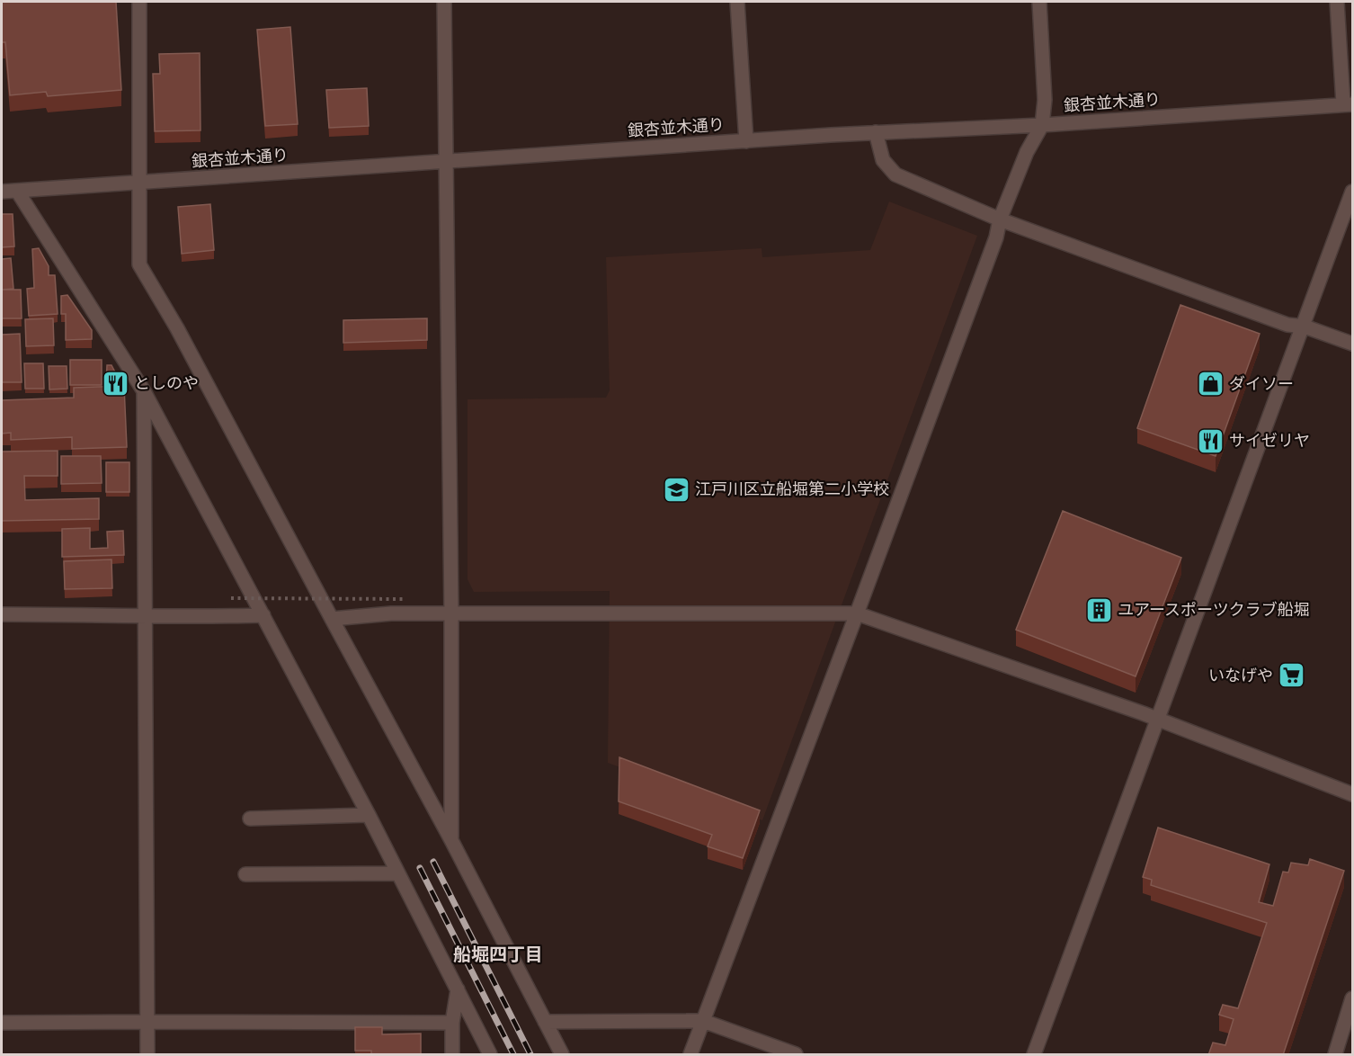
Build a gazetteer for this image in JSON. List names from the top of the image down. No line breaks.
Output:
{"streets":{"street":["銀杏並木通り"]},"districts":["船堀四丁目"],"places":{"restaurant":["としのや","サイゼリヤ"],"shop":["ダイソー"],"school or university":["江戸川区立船堀第二小学校"],"building":["ユアースポーツクラブ船堀"],"supermarket":["いなげや"]}}
